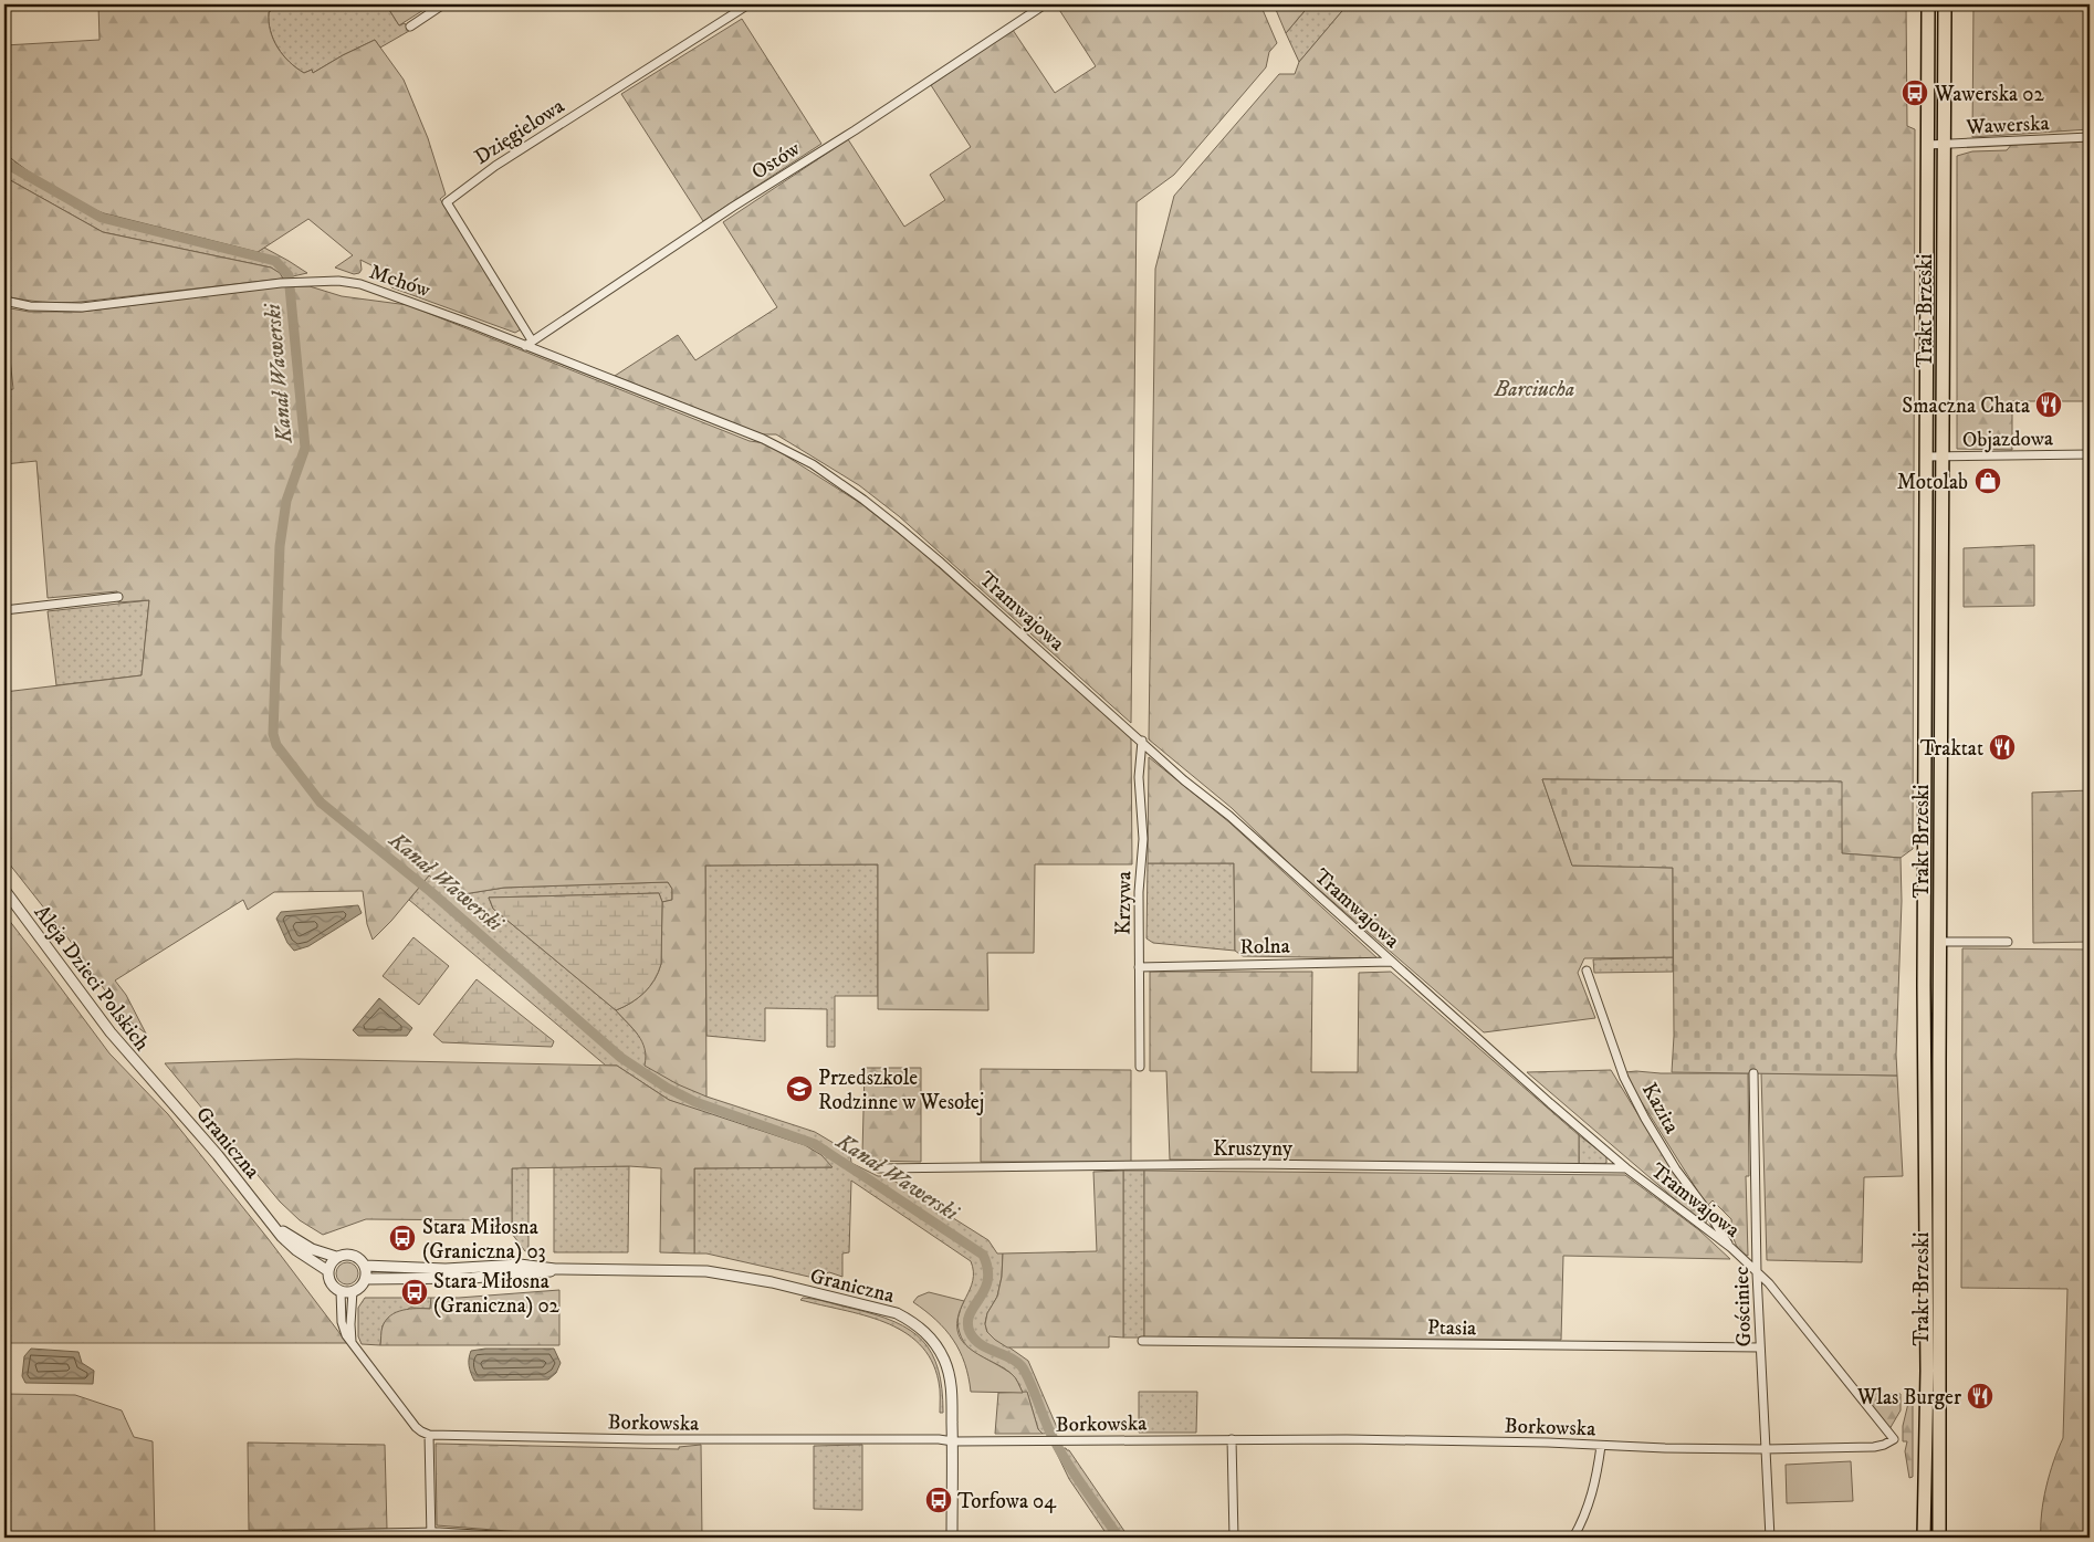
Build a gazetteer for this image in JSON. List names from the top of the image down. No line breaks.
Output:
{"streets":{"main road":["Trakt Brzeski"],"street":["Wawerska","Dzięgielowa","Ostów","Mchów","Objazdowa","Tramwajowa","Krzywa","Rolna","Aleja Dzieci Polskich","Kazita","Graniczna","Kruszyny","Gościniec","Ptasia","Borkowska"]},"crossings":[["Wawerska","Trakt Brzeski"],["Dzięgielowa","Ostów"],["Dzięgielowa","Mchów"],["Ostów","Mchów"],["Mchów","Tramwajowa"],["Trakt Brzeski","Objazdowa"],["Tramwajowa","Krzywa"],["Tramwajowa","Rolna"],["Tramwajowa","Kazita"],["Tramwajowa","Kruszyny"],["Tramwajowa","Gościniec"],["Tramwajowa","Borkowska"],["Krzywa","Rolna"],["Aleja Dzieci Polskich","Graniczna"],["Graniczna","Borkowska"],["Gościniec","Ptasia"],["Gościniec","Borkowska"]],"water":["Kanał Wawerski"],"parks":["Barciucha"],"places":{"bus stop":["Wawerska 02","Stara Miłosna (Graniczna) 03","Stara Miłosna (Graniczna) 02","Torfowa 04"],"restaurant":["Smaczna Chata","Traktat","Wlas Burger"],"shop":["Motolab"],"school or university":["Przedszkole Rodzinne w Wesołej"]}}
